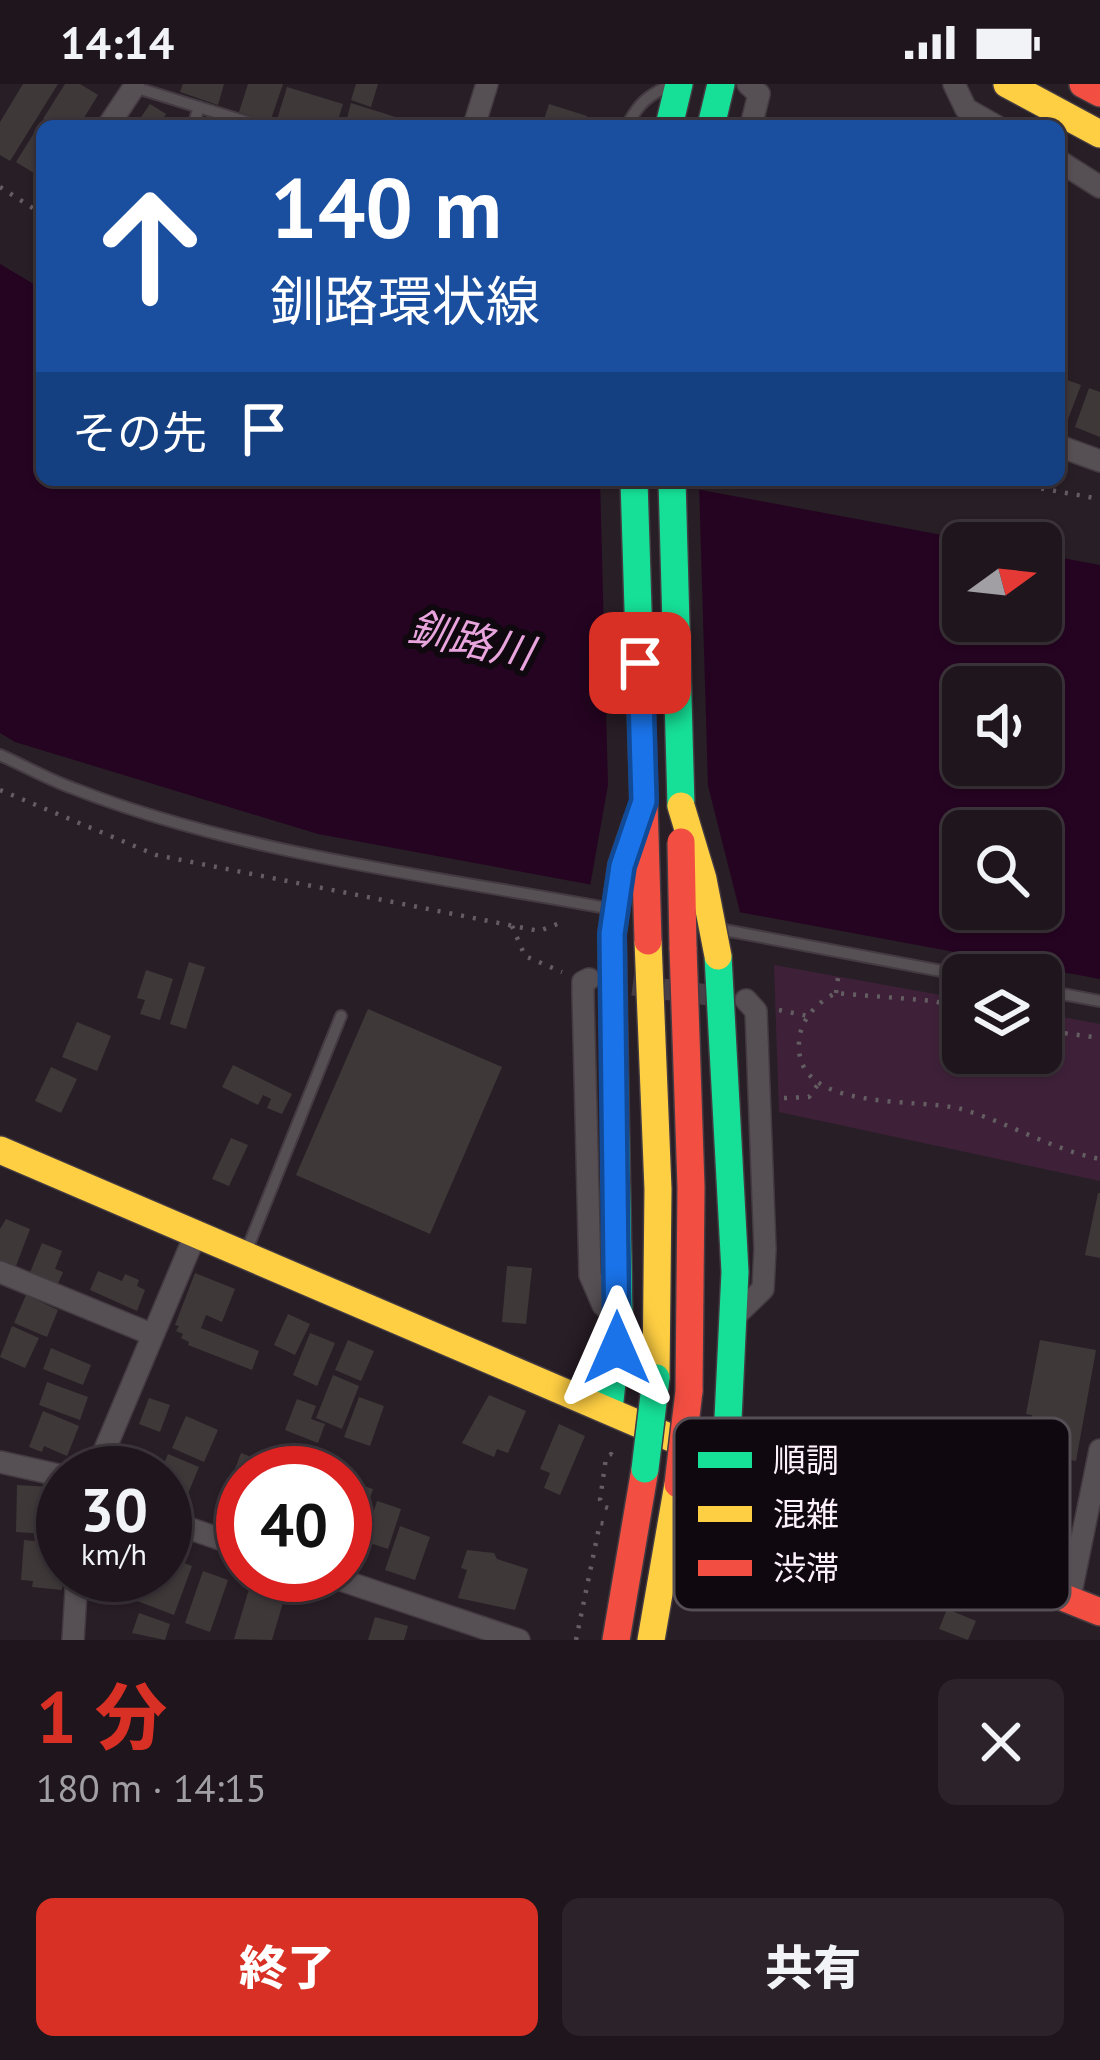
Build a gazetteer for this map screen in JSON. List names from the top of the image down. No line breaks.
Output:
{"water":["釧路川"],"legend":["順調","混雑","渋滞"],"north":"right","page":{"status":"14:14","turn":["140 m","釧路環状線"],"then":"その先","speed":"30 km/h","limit":"40","heading":["1 分","180 m · 14:15"],"buttons":["終了","共有"]}}
